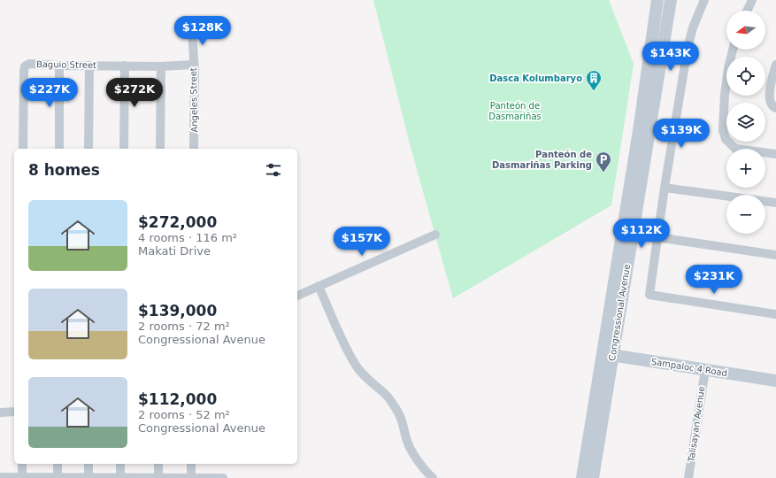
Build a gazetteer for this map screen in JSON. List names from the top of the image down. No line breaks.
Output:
{"streets":{"main road":["Congressional Avenue","Sampaloc 4 Road"],"street":["Baguio Street","Angeles Street","Talisayan Avenue"]},"crossings":[["Baguio Street","Angeles Street"],["Congressional Avenue","Sampaloc 4 Road"],["Sampaloc 4 Road","Talisayan Avenue"]],"parks":["Panteón de Dasmariñas"],"places":{"building":["Dasca Kolumbaryo"],"parking":["Panteón de Dasmariñas Parking"]},"north":"left","page":{"map_buttons":["+","−"],"price":["$128K","$143K","$227K","$272K","$139K","$112K","$157K","$231K"],"heading":"8 homes","list":[{"name":"$272,000","note":"4 rooms · 116 m² · Makati Drive"},{"name":"$139,000","note":"2 rooms · 72 m² · Congressional Avenue"},{"name":"$112,000","note":"2 rooms · 52 m² · Congressional Avenue"}]}}
